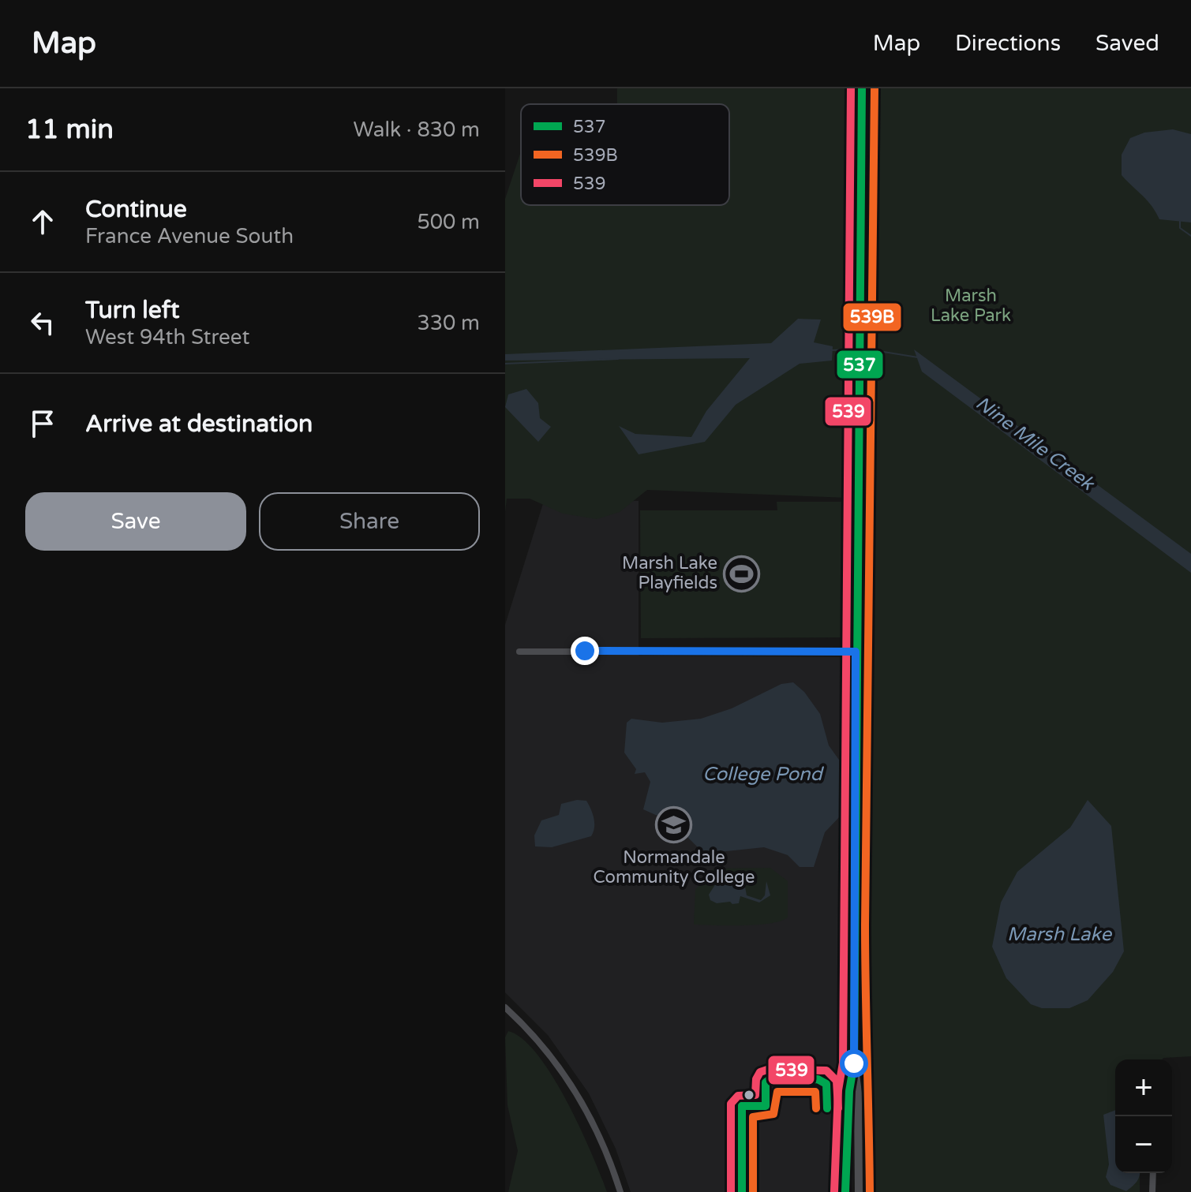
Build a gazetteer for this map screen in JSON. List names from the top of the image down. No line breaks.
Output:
{"water":["Nine Mile Creek","College Pond","Marsh Lake"],"parks":["Marsh Lake Park"],"places":{"sports":["Marsh Lake Playfields"],"school or university":["Normandale Community College"]},"lines":["transit line 537","transit line 539B","transit line 539"],"legend":["537","539B","539"],"page":{"header":"Map","nav":["Map","Directions","Saved"],"heading":["11 min","Walk · 830 m"],"list":[["Continue","France Avenue South","500 m"],["Turn left","West 94th Street","330 m"],"Arrive at destination"],"buttons":["Save","Share"],"map_buttons":["+","−"]}}
